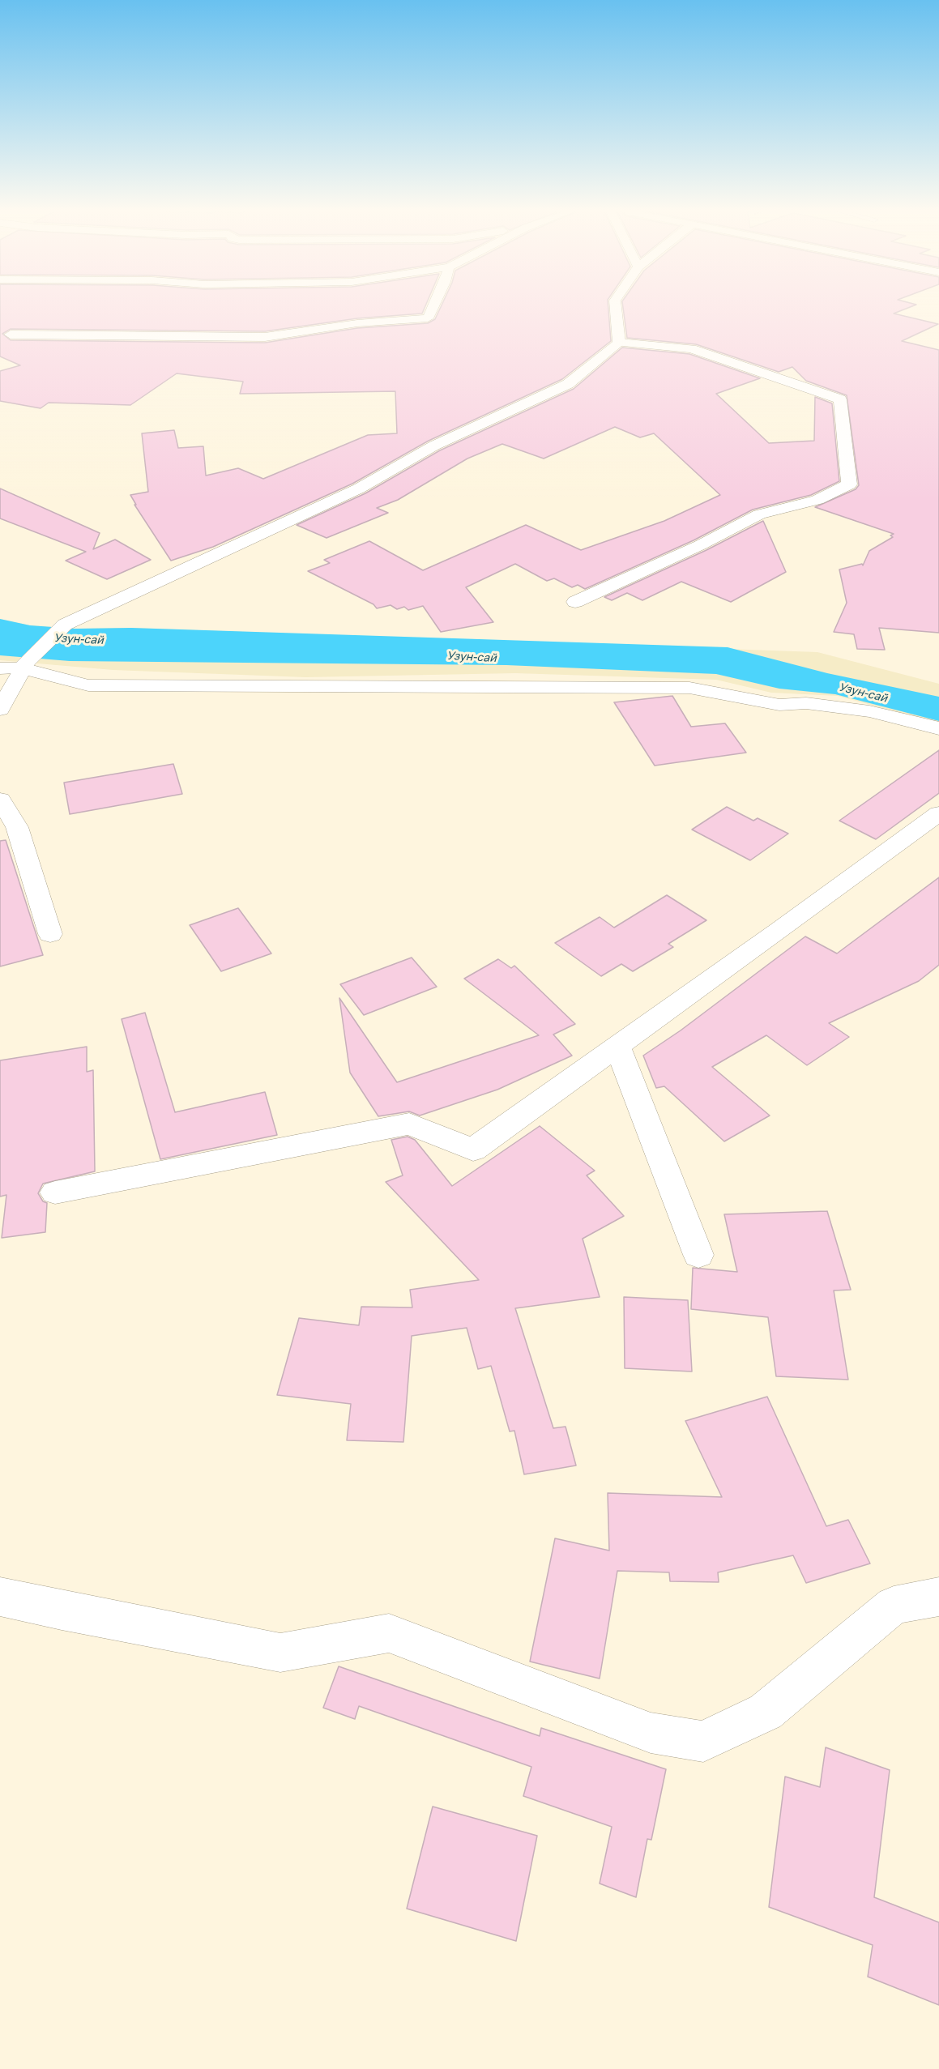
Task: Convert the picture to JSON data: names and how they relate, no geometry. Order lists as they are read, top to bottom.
{
  "water": ["Узун-сай"]
}
